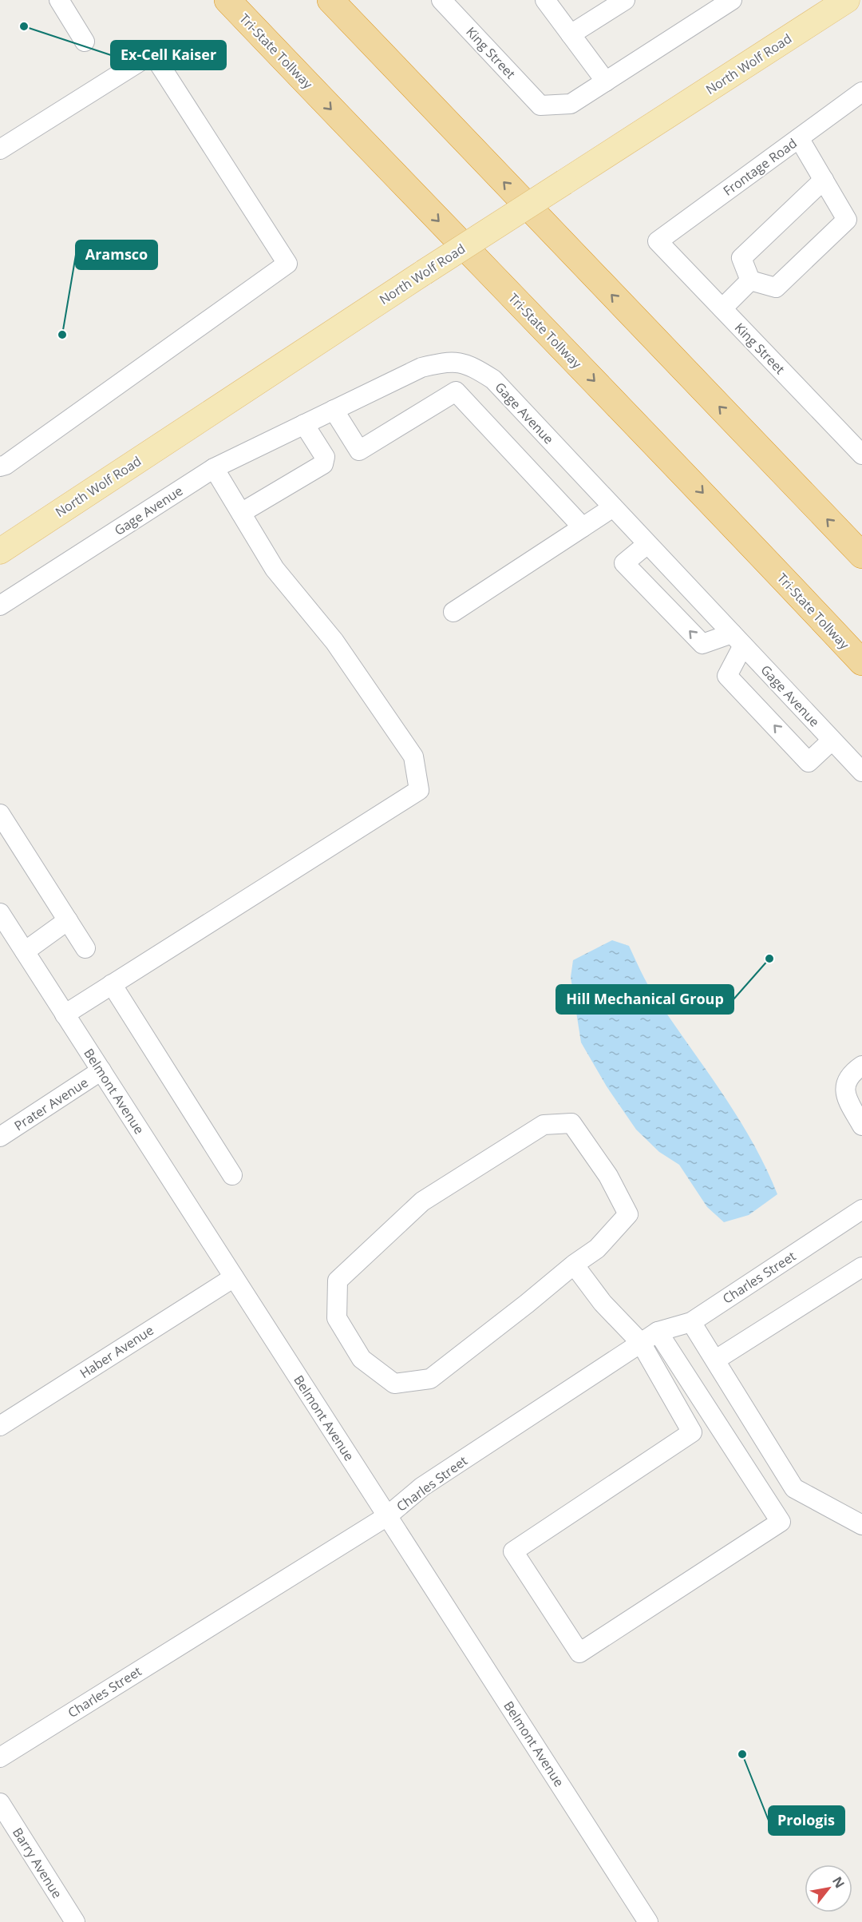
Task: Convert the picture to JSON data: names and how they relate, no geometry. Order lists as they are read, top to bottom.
{
  "streets": {
    "highway": ["Tri-State Tollway"],
    "main road": ["North Wolf Road"],
    "street": [
      "King Street",
      "Frontage Road",
      "Gage Avenue",
      "Belmont Avenue",
      "Prater Avenue",
      "Charles Street",
      "Haber Avenue",
      "Barry Avenue"
    ]
  },
  "crossings": [
    ["King Street", "Frontage Road"],
    ["Belmont Avenue", "Prater Avenue"],
    ["Belmont Avenue", "Charles Street"],
    ["Belmont Avenue", "Haber Avenue"]
  ],
  "places": [
    "Ex-Cell Kaiser",
    "Aramsco",
    "Hill Mechanical Group",
    "Prologis"
  ],
  "north": "top right"
}
